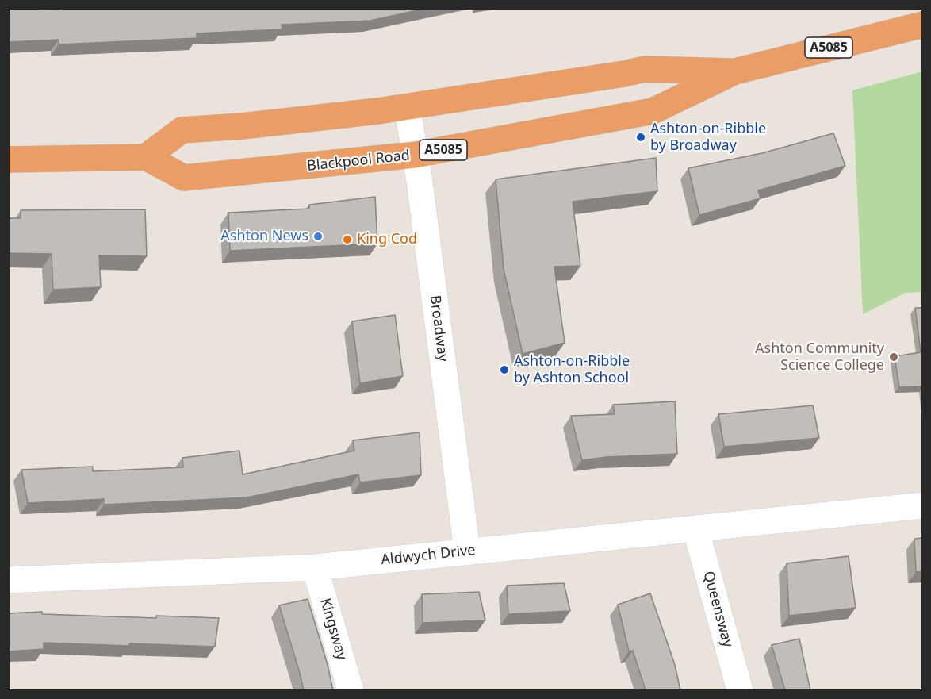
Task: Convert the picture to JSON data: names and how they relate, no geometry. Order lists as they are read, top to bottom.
{
  "streets": {
    "highway": ["A5085", "Blackpool Road"],
    "street": [
      "Broadway",
      "Aldwych Drive",
      "Queensway",
      "Kingsway"
    ]
  },
  "crossings": [
    ["Blackpool Road", "Broadway"],
    ["Broadway", "Aldwych Drive"],
    ["Aldwych Drive", "Queensway"],
    ["Aldwych Drive", "Kingsway"]
  ],
  "places": [
    "Ashton-on-Ribble by Broadway",
    "Ashton News",
    "King Cod",
    "Ashton Community Science College",
    "Ashton-on-Ribble by Ashton School"
  ]
}
